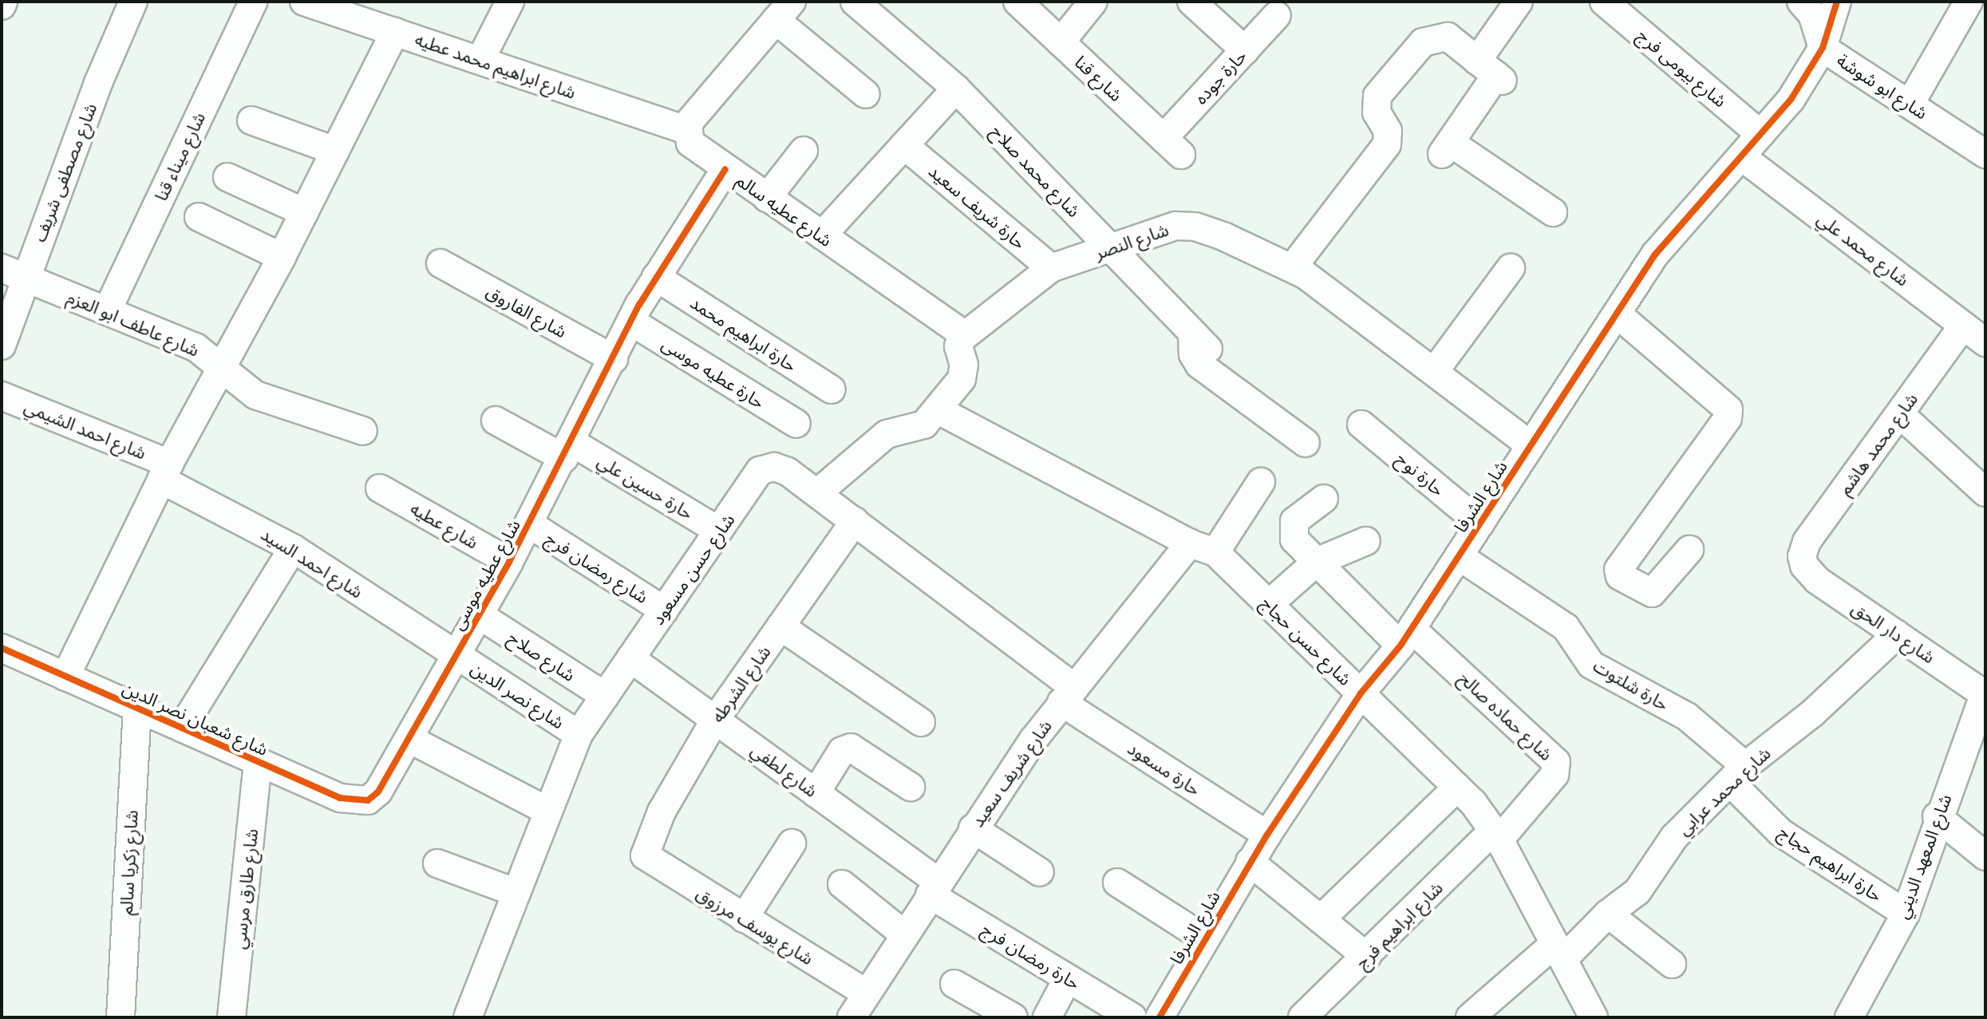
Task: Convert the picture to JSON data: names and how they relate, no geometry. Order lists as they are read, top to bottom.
{
  "streets": {
    "street": [
      "شارع ابراهيم محمد عطيه",
      "شارع بيومى فرج",
      "حارة جوده",
      "شارع قنا",
      "شارع ابو شوشة",
      "شارع ميناء قنا",
      "شارع محمد صلاح",
      "شارع مصطفى شريف",
      "حارة شريف سعيد",
      "شارع عطيه سالم",
      "شارع النصر",
      "شارع محمد علي",
      "شارع الفاروق",
      "شارع عاطف ابو العزم",
      "حارة ابراهيم محمد",
      "حارة عطيه موسى",
      "شارع احمد الشيمي",
      "شارع محمد هاشم",
      "حارة نوح",
      "حارة حسين علي",
      "شارع الشرفا",
      "شارع عطيه",
      "شارع احمد السيد",
      "شارع رمضان فرج",
      "شارع حسن مسعود",
      "شارع عطيه موسى",
      "شارع دار الحق",
      "شارع حسن حجاج",
      "شارع صلاح",
      "شارع الشرطه",
      "حارة شلتوت",
      "شارع نصر الدين",
      "شارع حماده صالح",
      "شارع شعبان نصر الدين",
      "حارة مسعود",
      "شارع لطفي",
      "شارع شريف سعيد",
      "شارع محمد عرابي",
      "شارع المعهد الديني",
      "شارع زكريا سالم",
      "حارة ابراهيم حجاج",
      "شارع طارق مرسي",
      "شارع ابراهيم فرج",
      "شارع يوسف مرزوق",
      "حارة رمضان فرج"
    ]
  },
  "crossings": [
    ["شارع ابراهيم محمد عطيه", "شارع عطيه سالم"],
    ["شارع بيومى فرج", "شارع الشرفا"],
    ["حارة جوده", "شارع قنا"],
    ["شارع ابو شوشة", "شارع الشرفا"],
    ["شارع ميناء قنا", "شارع عاطف ابو العزم"],
    ["شارع محمد صلاح", "شارع النصر"],
    ["شارع مصطفى شريف", "شارع عاطف ابو العزم"],
    ["حارة شريف سعيد", "شارع النصر"],
    ["شارع عطيه سالم", "شارع النصر"],
    ["شارع عطيه سالم", "شارع عطيه موسى"],
    ["شارع النصر", "شارع الشرفا"],
    ["شارع محمد علي", "شارع محمد هاشم"],
    ["شارع محمد علي", "شارع الشرفا"],
    ["شارع الفاروق", "شارع عطيه موسى"],
    ["حارة ابراهيم محمد", "شارع عطيه موسى"],
    ["حارة عطيه موسى", "شارع عطيه موسى"],
    ["شارع احمد الشيمي", "شارع احمد السيد"],
    ["شارع محمد هاشم", "شارع دار الحق"],
    ["حارة نوح", "شارع الشرفا"],
    ["حارة حسين علي", "شارع حسن مسعود"],
    ["حارة حسين علي", "شارع عطيه موسى"],
    ["شارع الشرفا", "شارع حسن حجاج"],
    ["شارع الشرفا", "حارة شلتوت"],
    ["شارع الشرفا", "شارع حماده صالح"],
    ["شارع الشرفا", "حارة مسعود"],
    ["شارع عطيه", "شارع عطيه موسى"],
    ["شارع احمد السيد", "شارع عطيه موسى"],
    ["شارع احمد السيد", "شارع نصر الدين"],
    ["شارع رمضان فرج", "شارع حسن مسعود"],
    ["شارع رمضان فرج", "شارع عطيه موسى"],
    ["شارع حسن مسعود", "شارع صلاح"],
    ["شارع حسن مسعود", "شارع الشرطه"],
    ["شارع حسن مسعود", "شارع نصر الدين"],
    ["شارع حسن مسعود", "حارة مسعود"],
    ["شارع حسن مسعود", "شارع لطفي"],
    ["شارع حسن مسعود", "شارع شريف سعيد"],
    ["شارع عطيه موسى", "شارع صلاح"],
    ["شارع عطيه موسى", "شارع نصر الدين"],
    ["شارع عطيه موسى", "شارع شعبان نصر الدين"],
    ["شارع دار الحق", "شارع محمد عرابي"],
    ["شارع دار الحق", "شارع المعهد الديني"],
    ["شارع حسن حجاج", "شارع حماده صالح"],
    ["شارع حسن حجاج", "شارع شريف سعيد"],
    ["شارع حسن حجاج", "شارع محمد عرابي"],
    ["شارع حسن حجاج", "شارع ابراهيم فرج"],
    ["شارع الشرطه", "شارع لطفي"],
    ["شارع الشرطه", "شارع يوسف مرزوق"],
    ["حارة شلتوت", "شارع محمد عرابي"],
    ["حارة شلتوت", "حارة ابراهيم حجاج"],
    ["شارع حماده صالح", "شارع ابراهيم فرج"],
    ["شارع شعبان نصر الدين", "شارع زكريا سالم"],
    ["شارع شعبان نصر الدين", "شارع طارق مرسي"],
    ["حارة مسعود", "شارع شريف سعيد"],
    ["شارع لطفي", "شارع شريف سعيد"],
    ["شارع لطفي", "حارة رمضان فرج"],
    ["شارع شريف سعيد", "شارع يوسف مرزوق"],
    ["شارع شريف سعيد", "حارة رمضان فرج"],
    ["شارع محمد عرابي", "حارة ابراهيم حجاج"],
    ["شارع المعهد الديني", "حارة ابراهيم حجاج"]
  ]
}
